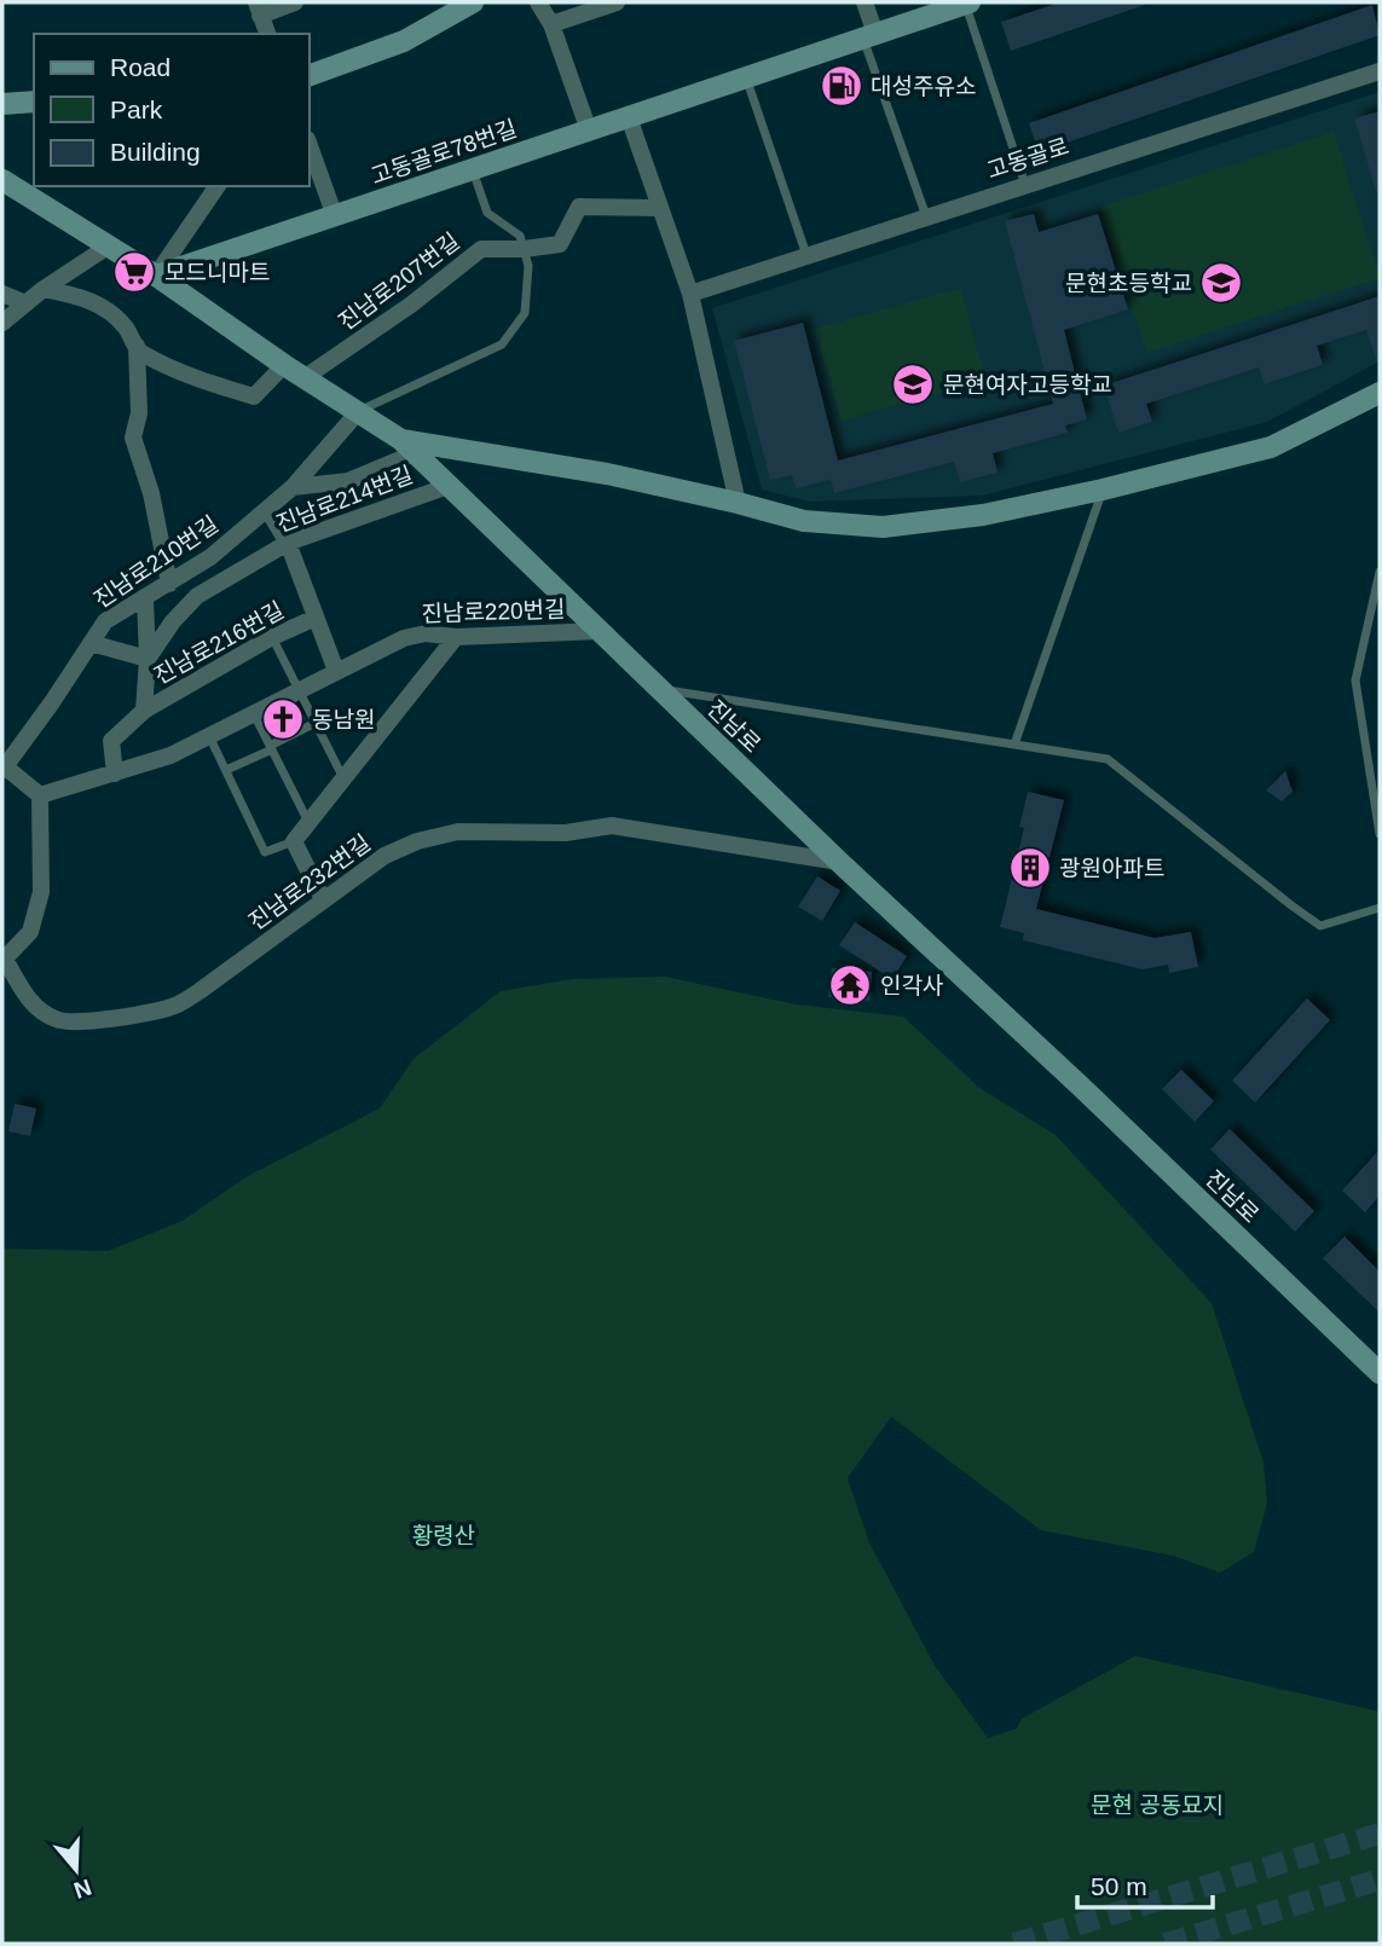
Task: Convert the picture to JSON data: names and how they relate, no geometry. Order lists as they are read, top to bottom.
{
  "streets": {
    "street": [
      "고동골로78번길",
      "고동골로",
      "진남로207번길",
      "진남로214번길",
      "진남로210번길",
      "진남로220번길",
      "진남로216번길",
      "진남로",
      "진남로232번길"
    ]
  },
  "crossings": [
    ["고동골로78번길", "고동골로"],
    ["고동골로78번길", "진남로"],
    ["진남로207번길", "진남로"],
    ["진남로214번길", "진남로"],
    ["진남로210번길", "진남로"],
    ["진남로220번길", "진남로216번길"],
    ["진남로220번길", "진남로"],
    ["진남로", "진남로232번길"]
  ],
  "parks": ["황령산", "문현 공동묘지"],
  "places": {
    "fuel station": ["대성주유소"],
    "supermarket": ["모드니마트"],
    "school or university": ["문현초등학교", "문현여자고등학교"],
    "church": ["동남원"],
    "building": ["광원아파트"],
    "temple": ["인각사"]
  },
  "legend": ["Road", "Park", "Building"],
  "scale_bar": "50 m",
  "north": "bottom"
}
